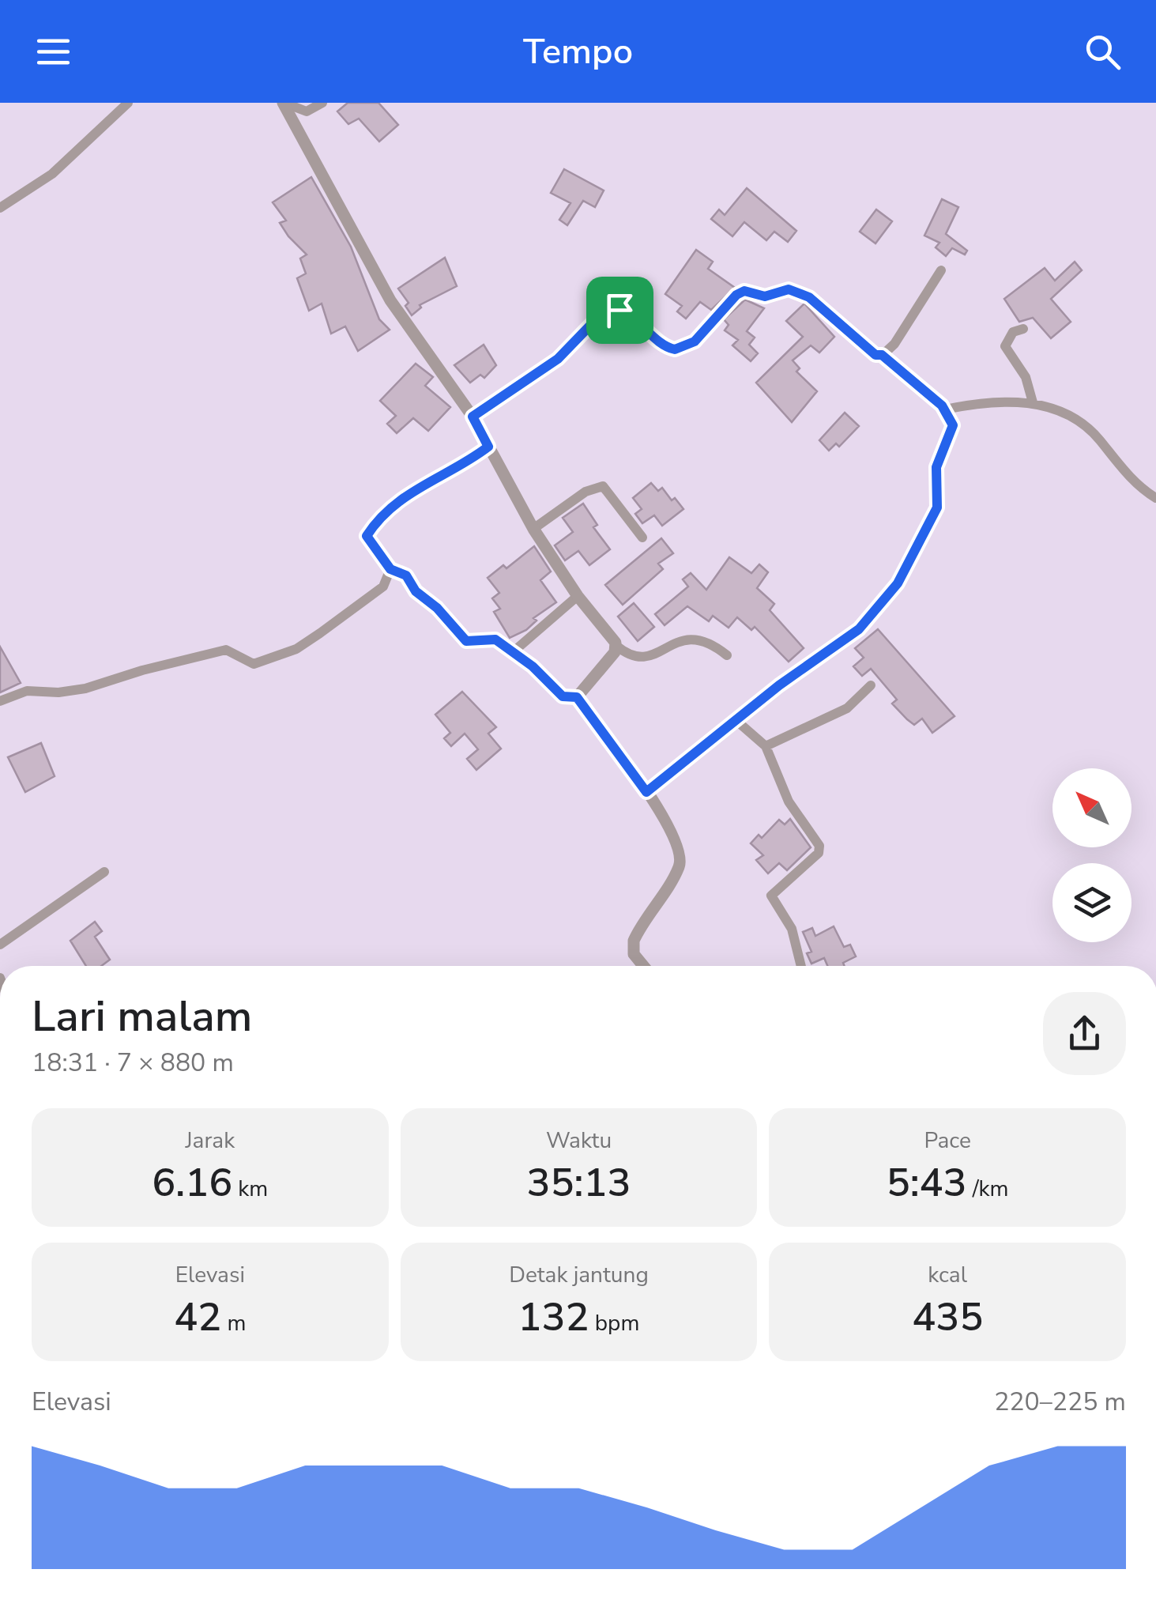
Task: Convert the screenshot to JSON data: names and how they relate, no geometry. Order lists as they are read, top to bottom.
{
  "north": "top left",
  "page": {
    "header": "Tempo",
    "heading": ["Lari malam", "18:31 · 7 × 880 m"],
    "stats": [
      ["Jarak", "6.16 km"],
      ["Waktu", "35:13"],
      ["Pace", "5:43 /km"],
      ["Elevasi", "42 m"],
      ["Detak jantung", "132 bpm"],
      ["kcal", "435"]
    ],
    "chart": ["Elevasi", "220–225 m"]
  }
}
